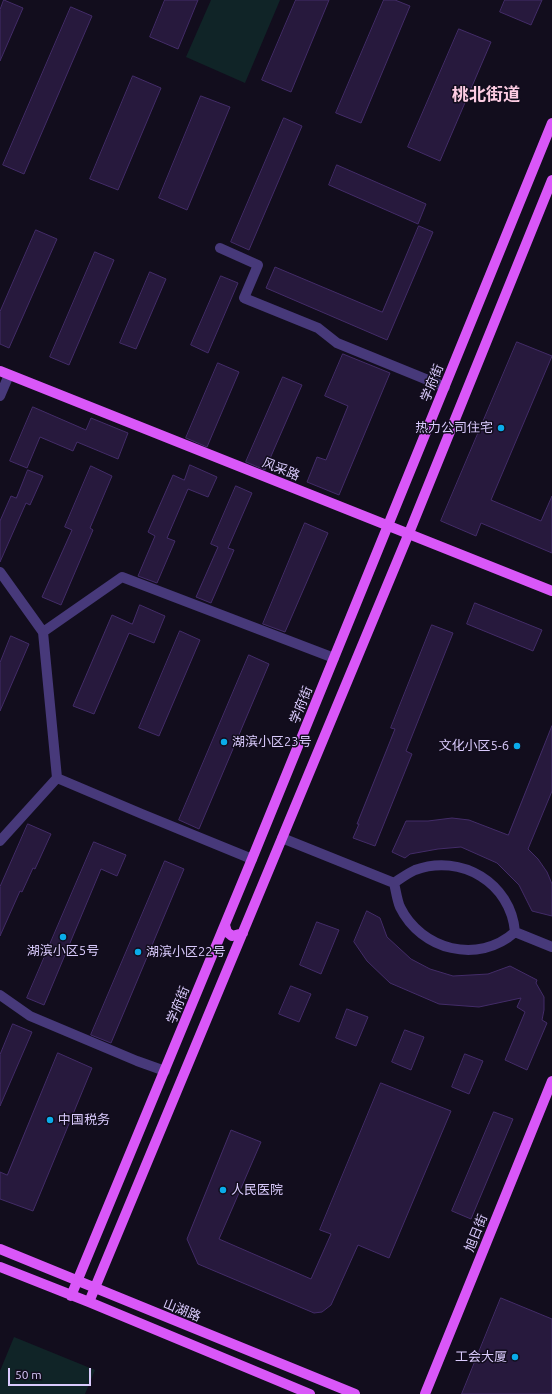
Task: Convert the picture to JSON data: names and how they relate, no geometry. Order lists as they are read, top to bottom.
{
  "streets": {
    "main road": [
      "学府街",
      "风采路",
      "旭日街",
      "山湖路"
    ]
  },
  "crossings": [
    ["学府街", "风采路"],
    ["学府街", "山湖路"]
  ],
  "districts": ["桃北街道"],
  "places": [
    "热力公司住宅",
    "湖滨小区23号",
    "文化小区5-6",
    "湖滨小区5号",
    "湖滨小区22号",
    "中国税务",
    "人民医院",
    "工会大厦"
  ],
  "scale_bar": "50 m"
}
